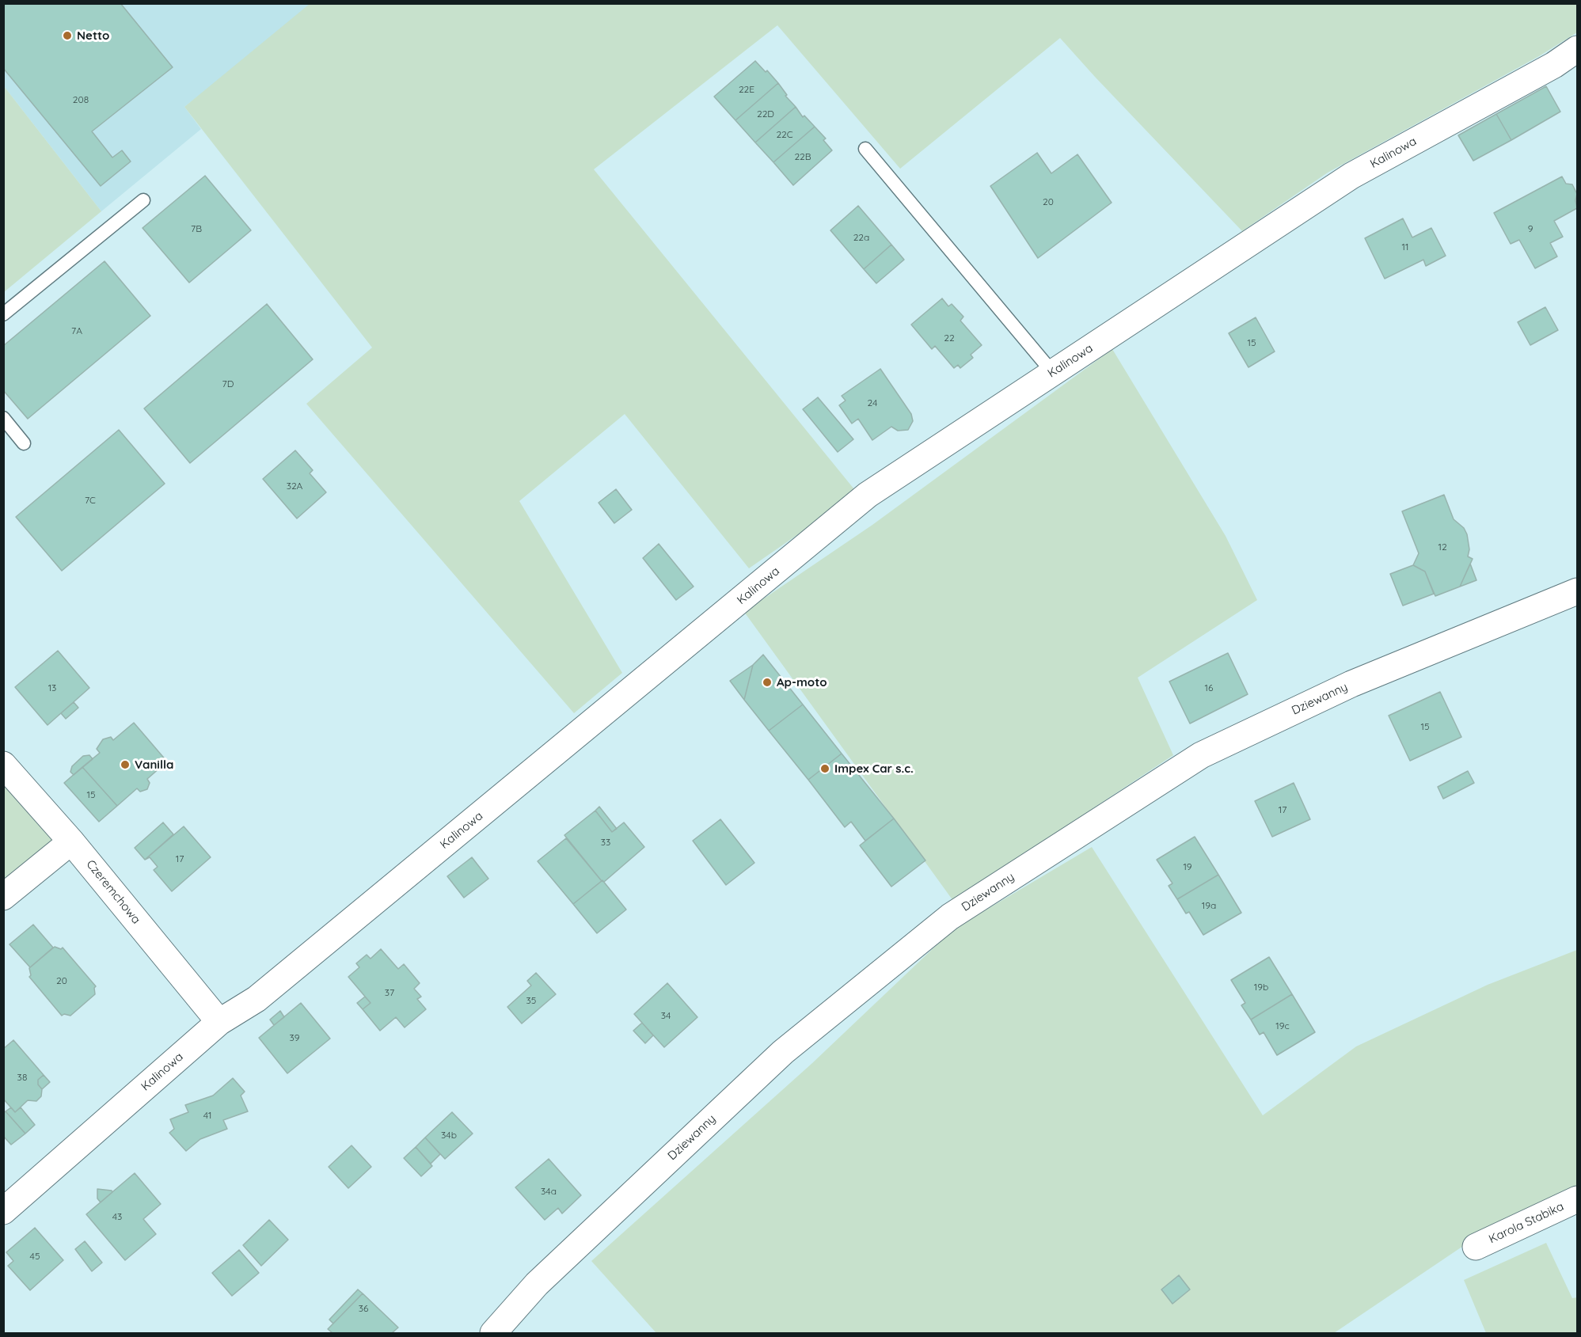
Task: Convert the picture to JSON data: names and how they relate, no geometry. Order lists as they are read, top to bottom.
{
  "streets": {
    "street": [
      "Kalinowa",
      "Dziewanny",
      "Czeremchowa",
      "Karola Stabika"
    ]
  },
  "crossings": [
    ["Kalinowa", "Czeremchowa"]
  ],
  "places": [
    "Netto",
    "Ap-moto",
    "Vanilla",
    "Impex Car s.c."
  ],
  "house_numbers": [
    "22E",
    "208",
    "22D",
    "22C",
    "22B",
    "20",
    "7B",
    "9",
    "22a",
    "11",
    "7A",
    "22",
    "15",
    "7D",
    "24",
    "32A",
    "7C",
    "12",
    "13",
    "16",
    "15",
    "15",
    "17",
    "33",
    "17",
    "19",
    "19a",
    "20",
    "19b",
    "37",
    "35",
    "34",
    "19c",
    "39",
    "38",
    "41",
    "34b",
    "34a",
    "43",
    "45",
    "36"
  ]
}
